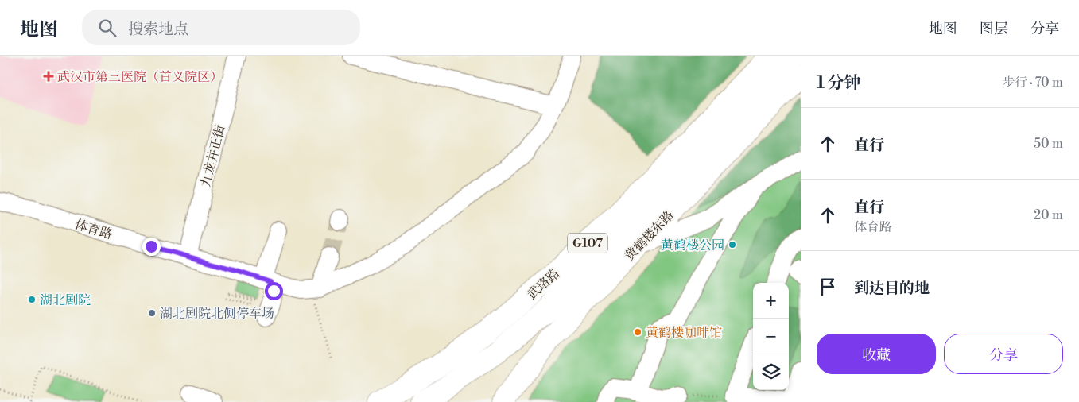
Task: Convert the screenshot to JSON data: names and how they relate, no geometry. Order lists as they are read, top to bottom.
{
  "streets": {
    "main road": ["黄鹤楼东路", "G107", "武珞路"],
    "street": ["九龙井正街", "体育路"]
  },
  "crossings": [
    ["九龙井正街", "体育路"]
  ],
  "places": {
    "health": ["武汉市第三医院（首义院区）"],
    "other": [
      "黄鹤楼公园",
      "湖北剧院",
      "湖北剧院北侧停车场",
      "黄鹤楼咖啡馆"
    ]
  },
  "page": {
    "header": "地图",
    "search": "搜索地点",
    "nav": ["地图", "图层", "分享"],
    "heading": ["1 分钟", "步行 · 70 m"],
    "list": [
      ["直行", "50 m"],
      ["直行", "体育路", "20 m"],
      "到达目的地"
    ],
    "map_buttons": ["+", "−"],
    "buttons": ["收藏", "分享"]
  }
}
